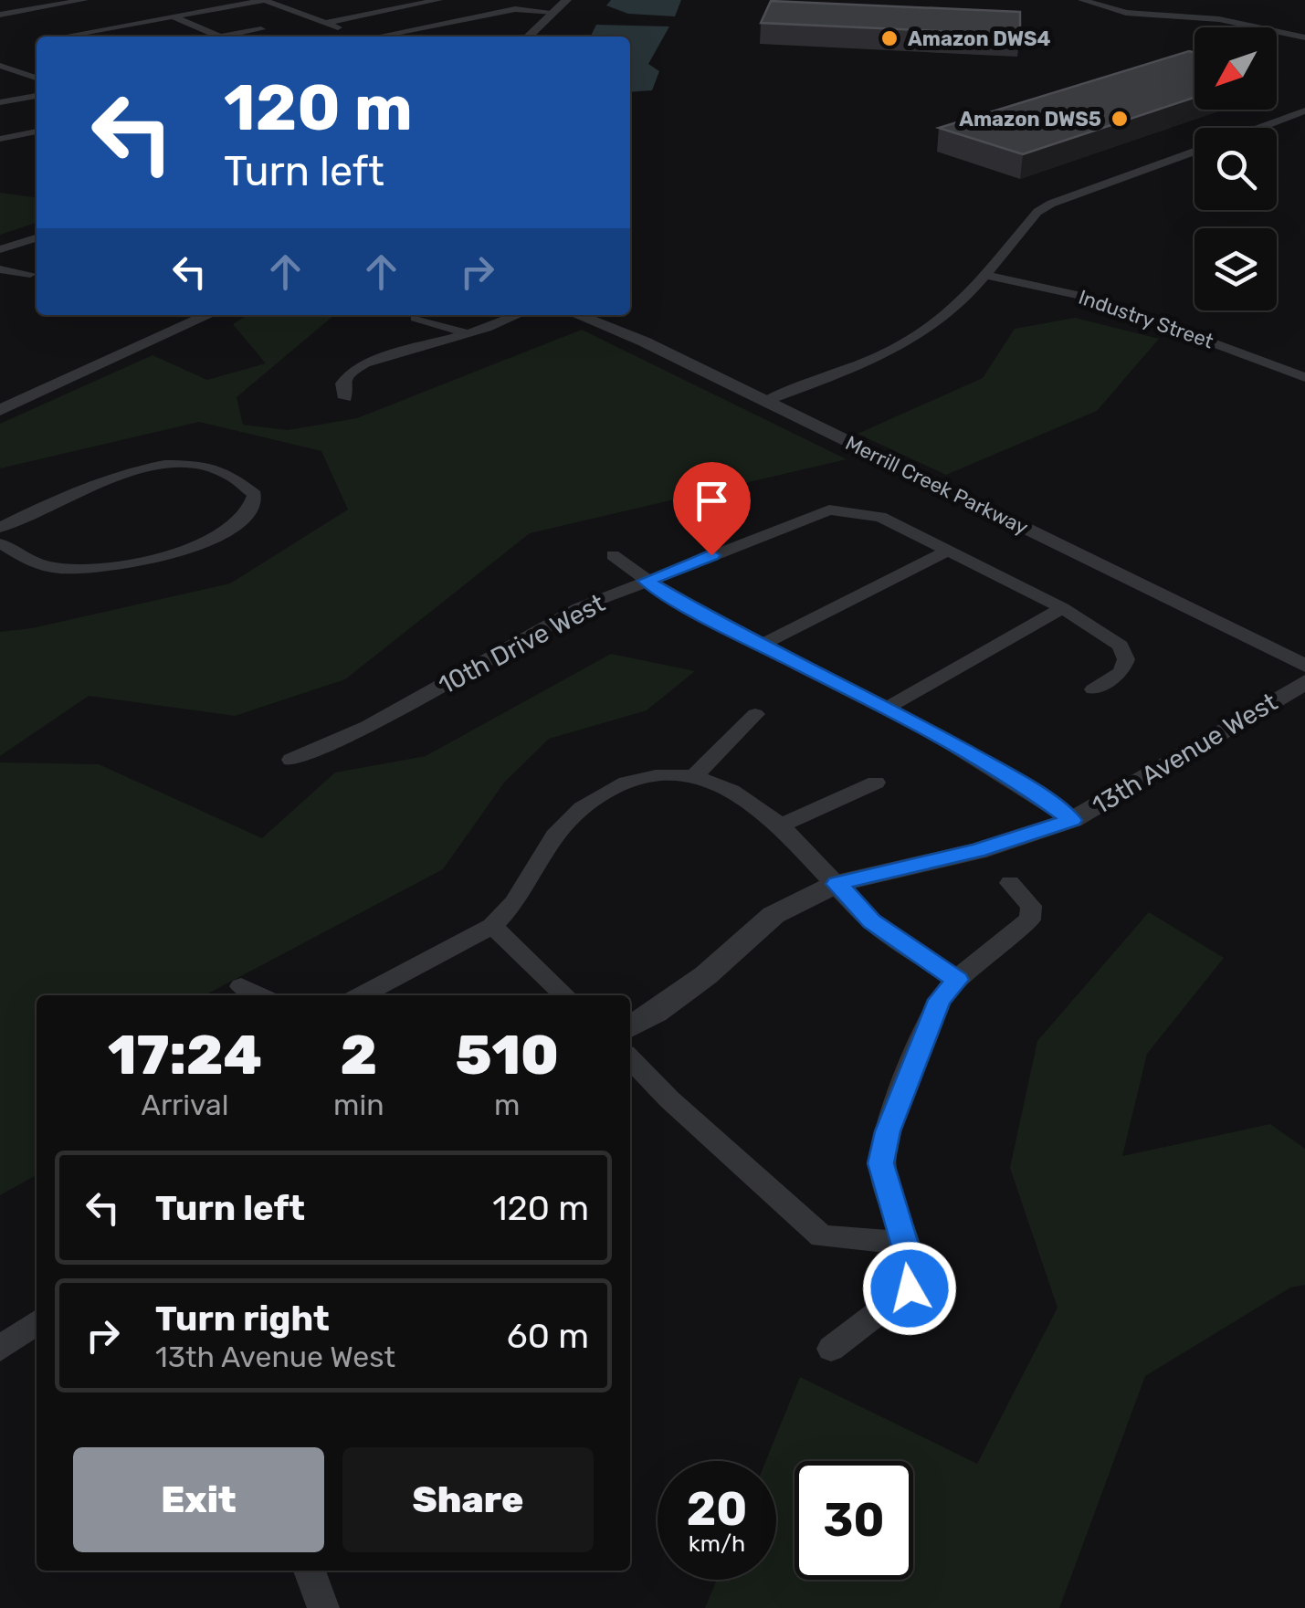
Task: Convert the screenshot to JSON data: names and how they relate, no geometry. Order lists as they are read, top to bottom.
{
  "streets": {
    "street": [
      "Industry Street",
      "Merrill Creek Parkway",
      "10th Drive West",
      "13th Avenue West"
    ]
  },
  "places": ["Amazon DWS4", "Amazon DWS5"],
  "north": "bottom left",
  "page": {
    "turn": ["120 m", "Turn left"],
    "eta": [
      "17:24",
      "Arrival",
      "2",
      "min",
      "510",
      "m"
    ],
    "list": [
      {
        "name": "Turn left",
        "value": "120 m"
      },
      {
        "name": "Turn right",
        "note": "13th Avenue West",
        "value": "60 m"
      }
    ],
    "buttons": ["Exit", "Share"],
    "speed": "20 km/h",
    "limit": "30"
  }
}
